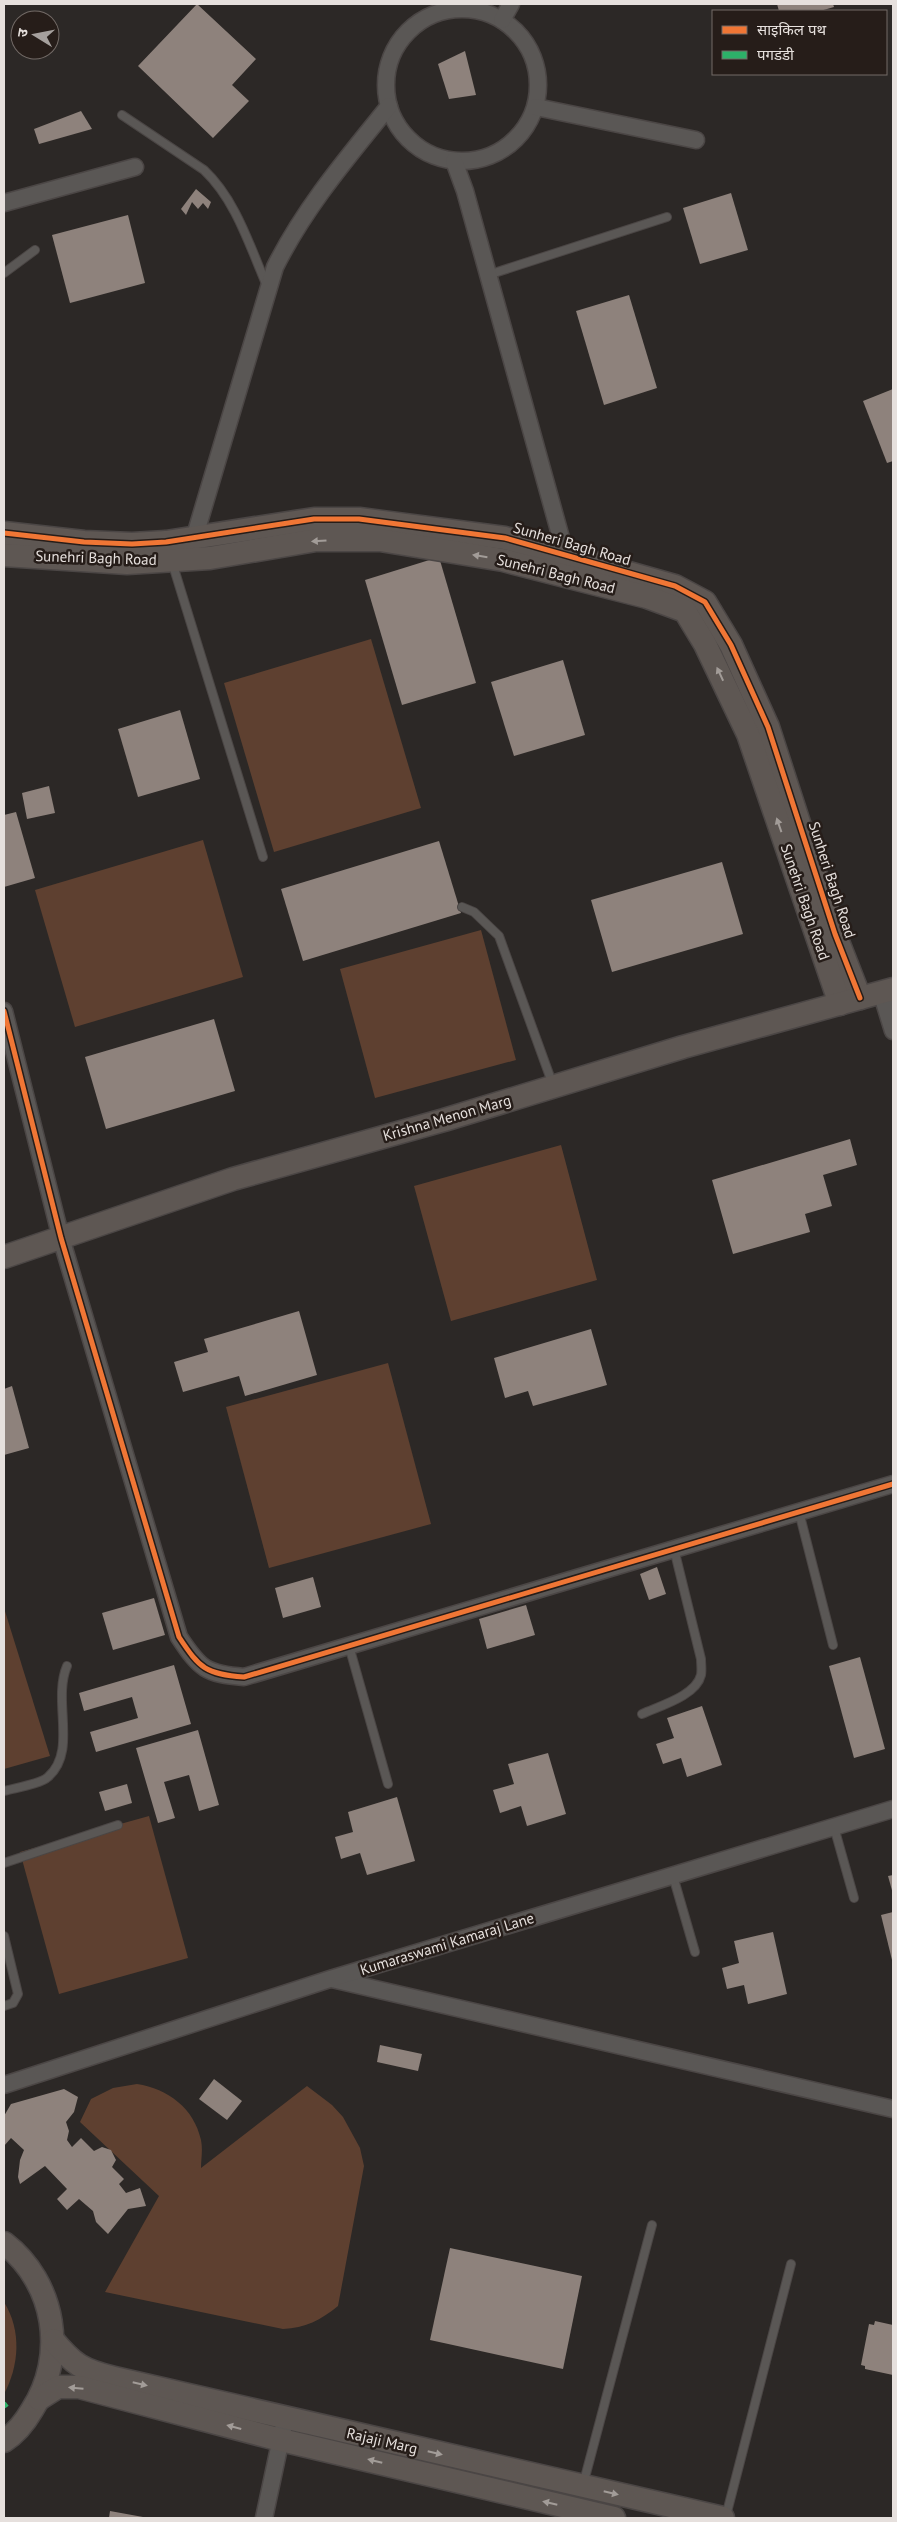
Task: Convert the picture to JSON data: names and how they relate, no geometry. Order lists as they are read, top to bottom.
{
  "streets": {
    "main road": [
      "Sunheri Bagh Road",
      "Sunehri Bagh Road",
      "Krishna Menon Marg",
      "Rajaji Marg"
    ],
    "street": ["Kumaraswami Kamaraj Lane"]
  },
  "crossings": [
    ["Sunheri Bagh Road", "Sunehri Bagh Road"],
    ["Sunheri Bagh Road", "Krishna Menon Marg"],
    ["Sunehri Bagh Road", "Krishna Menon Marg"]
  ],
  "one_way": ["Sunehri Bagh Road"],
  "legend": ["साइकिल पथ", "पगडंडी"],
  "north": "left"
}
